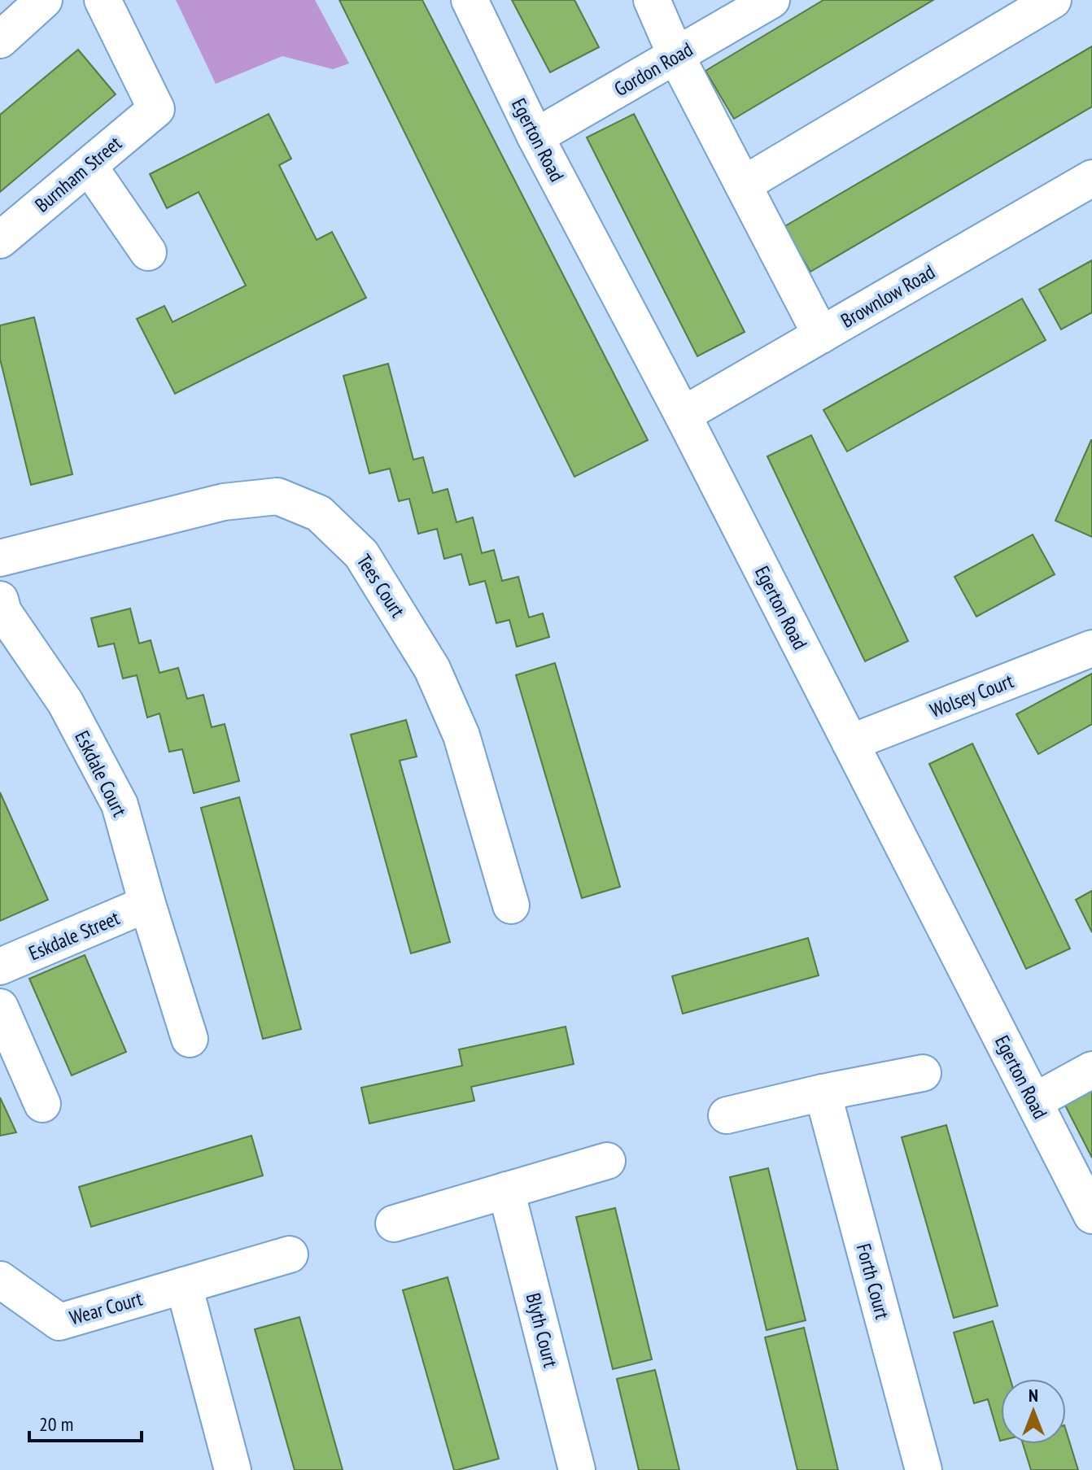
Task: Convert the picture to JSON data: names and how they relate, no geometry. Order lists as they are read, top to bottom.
{
  "streets": {
    "street": [
      "Gordon Road",
      "Egerton Road",
      "Burnham Street",
      "Brownlow Road",
      "Tees Court",
      "Wolsey Court",
      "Eskdale Court",
      "Eskdale Street",
      "Forth Court",
      "Wear Court",
      "Blyth Court"
    ]
  },
  "crossings": [
    ["Gordon Road", "Egerton Road"],
    ["Egerton Road", "Brownlow Road"],
    ["Egerton Road", "Wolsey Court"],
    ["Eskdale Court", "Eskdale Street"]
  ],
  "scale_bar": "20 m",
  "north": "top"
}
